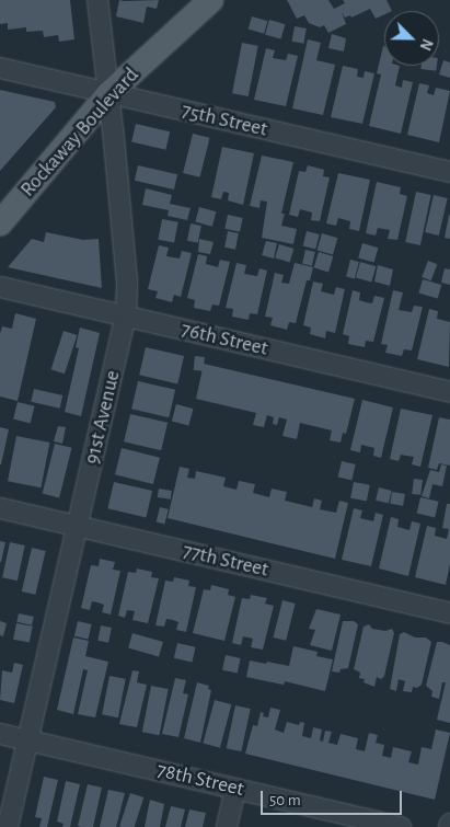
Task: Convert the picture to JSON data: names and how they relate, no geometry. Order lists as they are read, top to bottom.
{
  "streets": {
    "main road": ["Rockaway Boulevard"],
    "street": [
      "75th Street",
      "76th Street",
      "91st Avenue",
      "77th Street",
      "78th Street"
    ]
  },
  "crossings": [
    ["75th Street", "Rockaway Boulevard"],
    ["75th Street", "91st Avenue"],
    ["Rockaway Boulevard", "91st Avenue"],
    ["76th Street", "91st Avenue"],
    ["91st Avenue", "77th Street"],
    ["91st Avenue", "78th Street"]
  ],
  "scale_bar": "50 m",
  "north": "bottom right"
}
